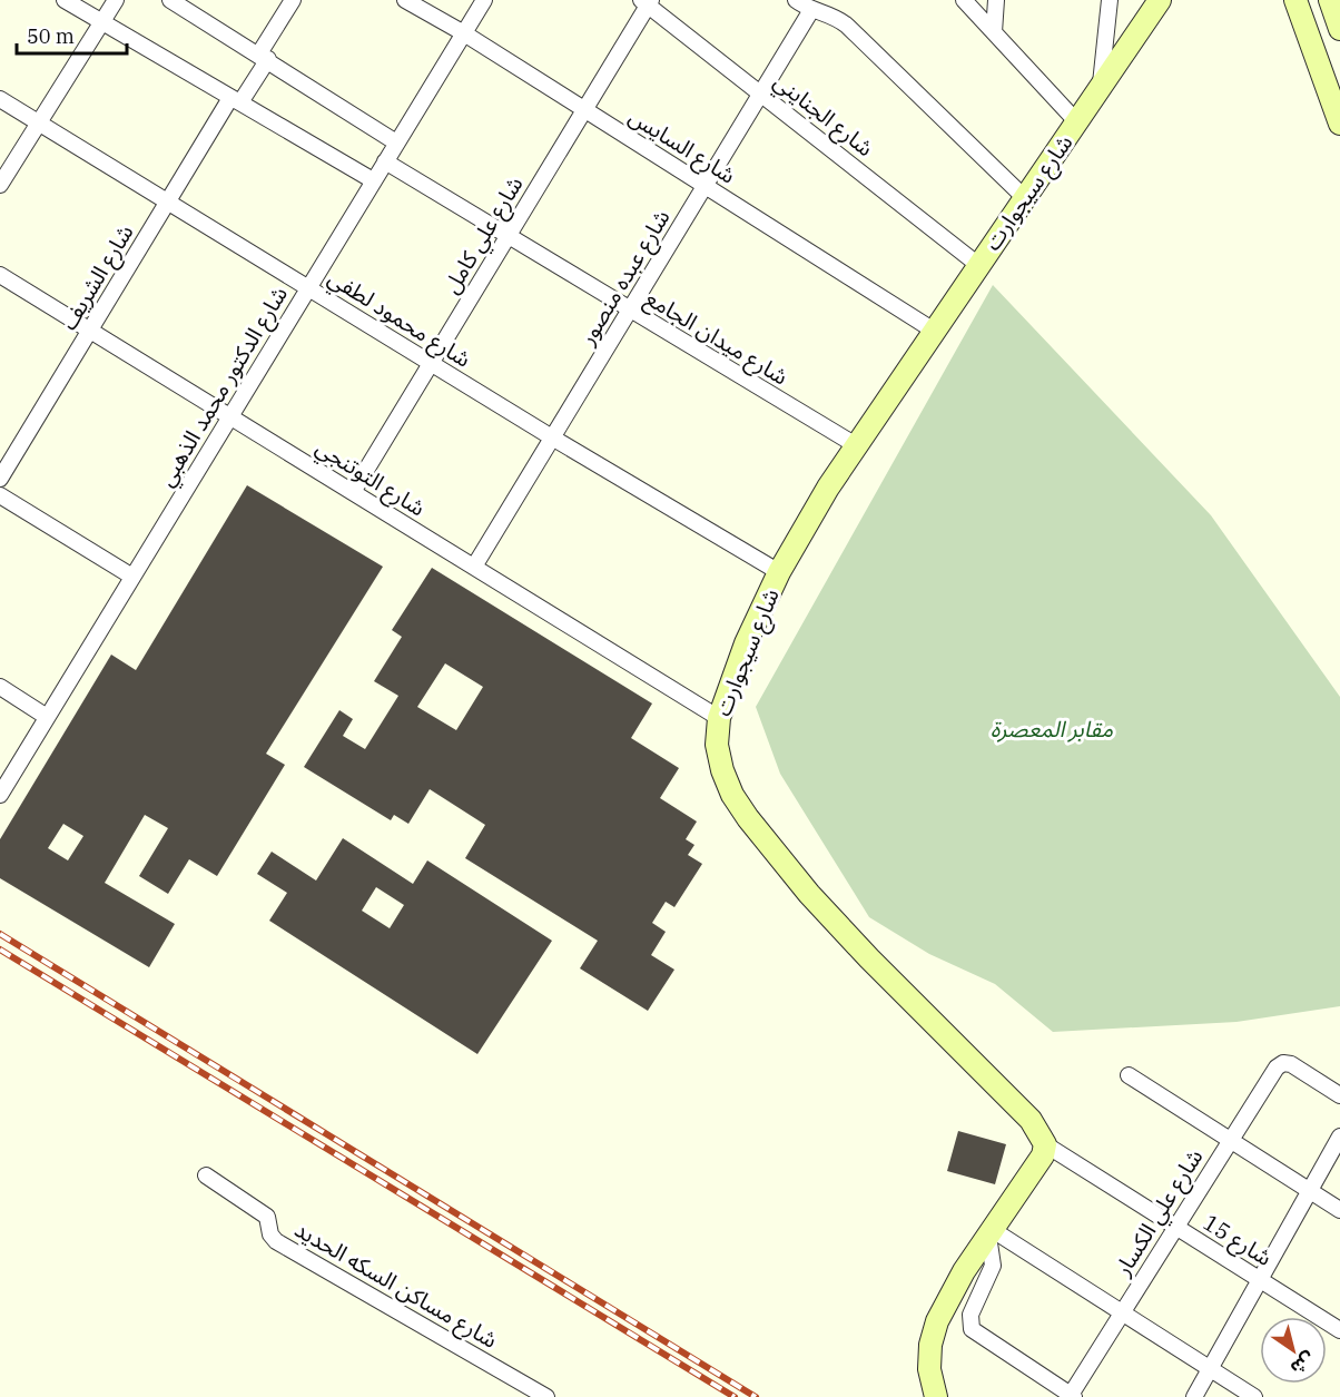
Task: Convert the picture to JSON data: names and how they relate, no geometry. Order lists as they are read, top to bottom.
{
  "streets": {
    "street": [
      "شارع الجنايني",
      "شارع السايس",
      "شارع سيجوارت",
      "شارع علي كامل",
      "شارع الشريف",
      "شارع عبده منصور",
      "شارع محمود لطفي",
      "شارع ميدان الجامع",
      "شارع الدكتور محمد الذهبي",
      "شارع التوتنجي",
      "شارع علي الكسار",
      "شارع 15",
      "شارع مساكن السكه الحديد"
    ]
  },
  "crossings": [
    ["شارع الجنايني", "شارع سيجوارت"],
    ["شارع الجنايني", "شارع علي كامل"],
    ["شارع الجنايني", "شارع عبده منصور"],
    ["شارع السايس", "شارع سيجوارت"],
    ["شارع السايس", "شارع علي كامل"],
    ["شارع السايس", "شارع عبده منصور"],
    ["شارع السايس", "شارع الدكتور محمد الذهبي"],
    ["شارع سيجوارت", "شارع محمود لطفي"],
    ["شارع سيجوارت", "شارع ميدان الجامع"],
    ["شارع سيجوارت", "شارع التوتنجي"],
    ["شارع سيجوارت", "شارع 15"],
    ["شارع علي كامل", "شارع محمود لطفي"],
    ["شارع علي كامل", "شارع ميدان الجامع"],
    ["شارع علي كامل", "شارع التوتنجي"],
    ["شارع الشريف", "شارع محمود لطفي"],
    ["شارع الشريف", "شارع التوتنجي"],
    ["شارع عبده منصور", "شارع محمود لطفي"],
    ["شارع عبده منصور", "شارع ميدان الجامع"],
    ["شارع عبده منصور", "شارع التوتنجي"],
    ["شارع محمود لطفي", "شارع الدكتور محمد الذهبي"],
    ["شارع ميدان الجامع", "شارع الدكتور محمد الذهبي"],
    ["شارع الدكتور محمد الذهبي", "شارع التوتنجي"],
    ["شارع علي الكسار", "شارع 15"]
  ],
  "parks": ["مقابر المعصرة"],
  "scale_bar": "50 m",
  "north": "bottom right"
}
